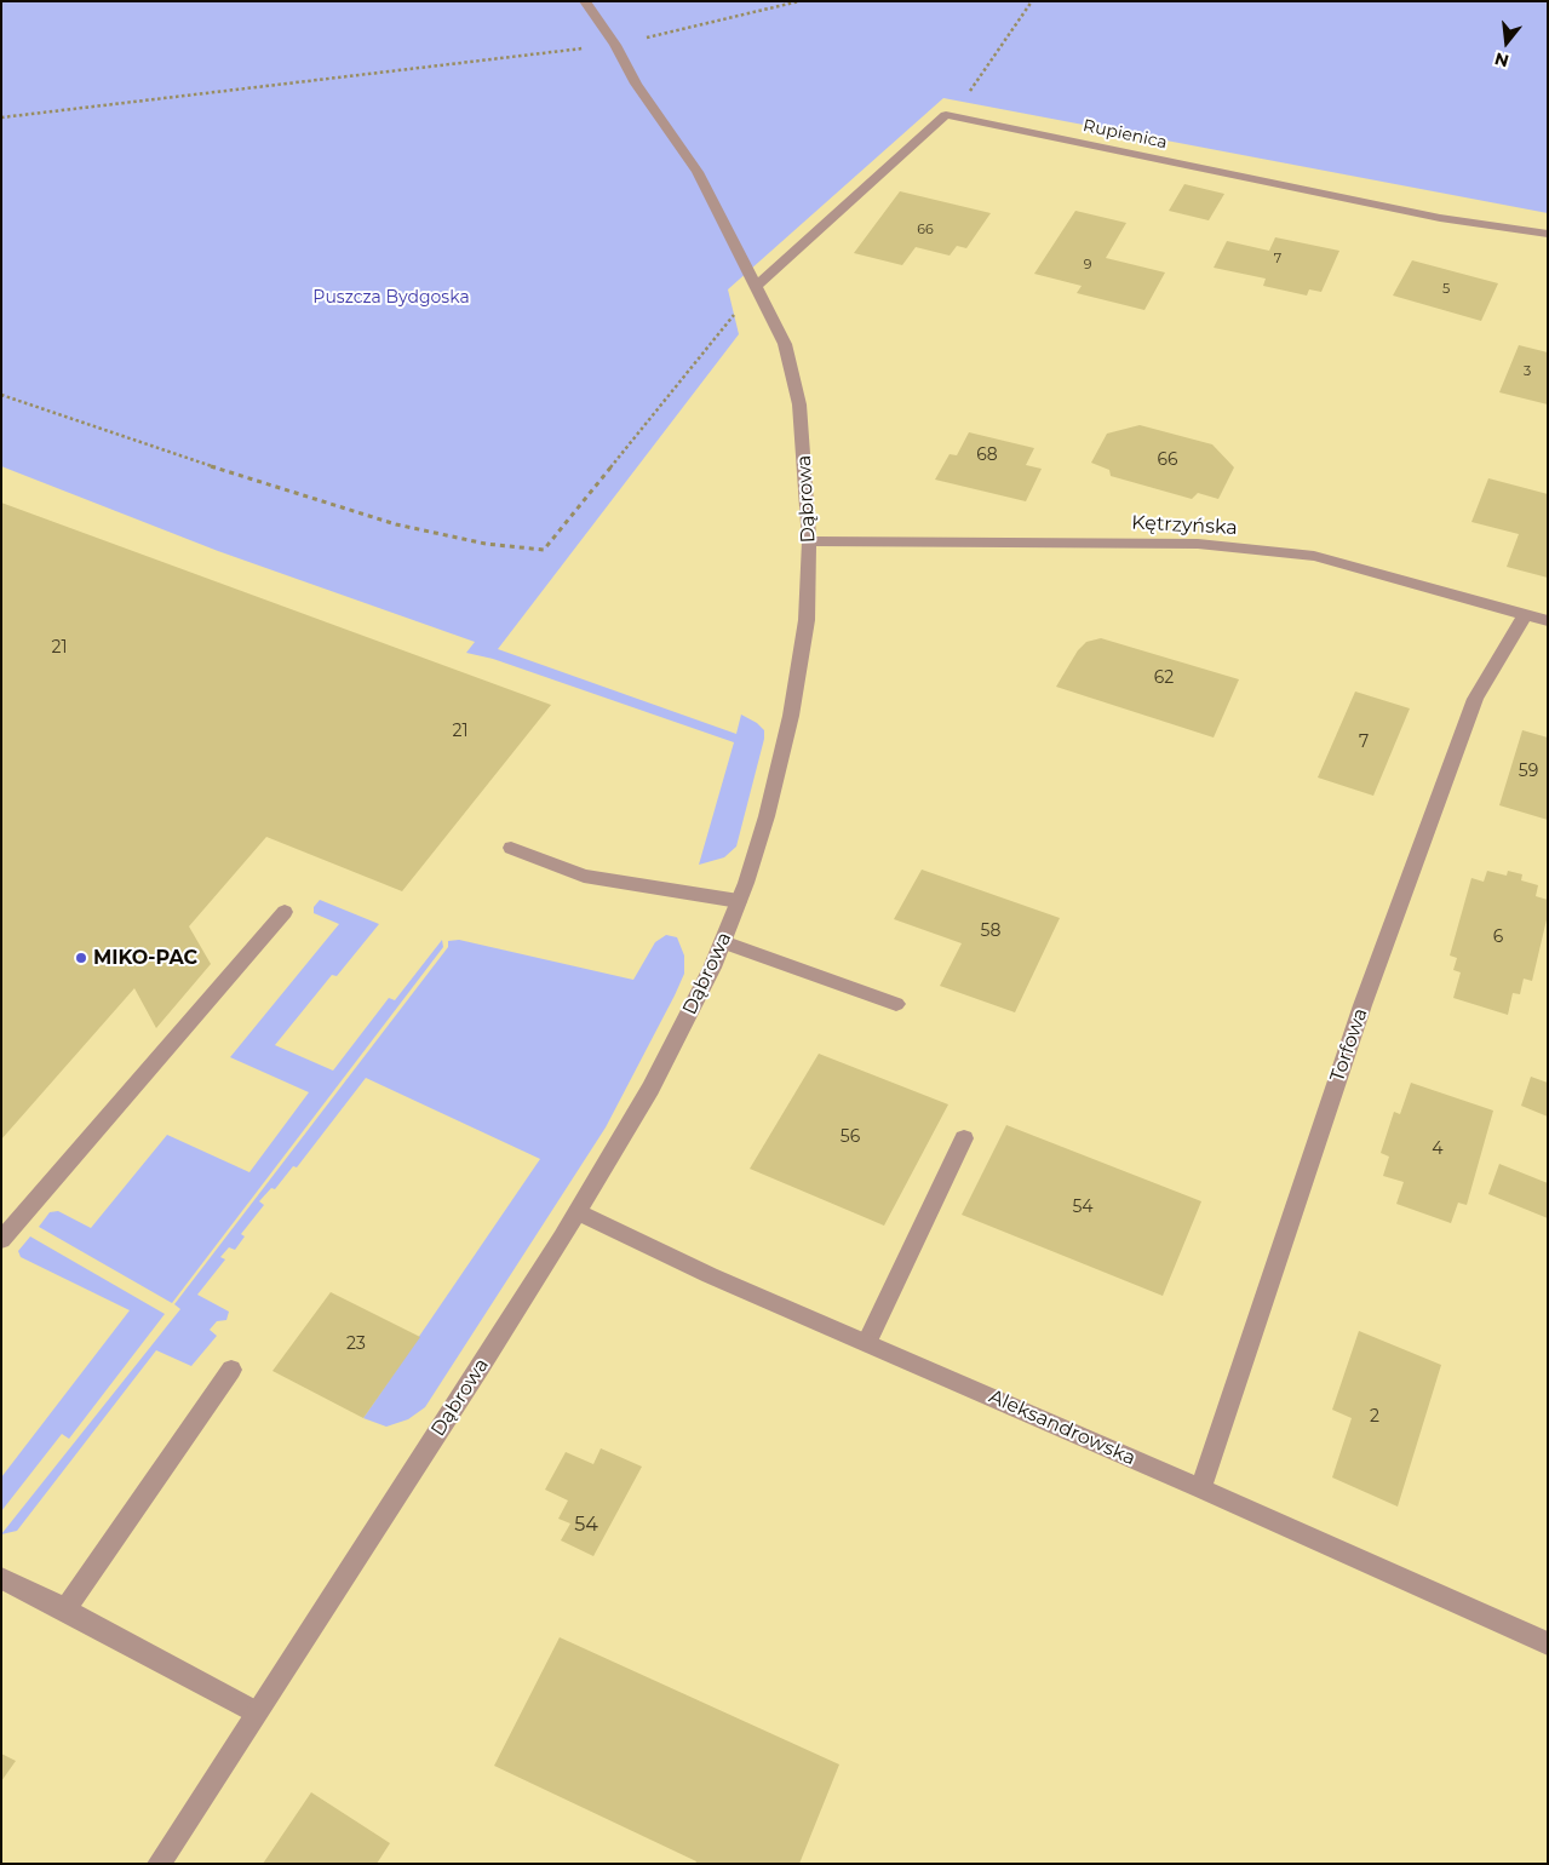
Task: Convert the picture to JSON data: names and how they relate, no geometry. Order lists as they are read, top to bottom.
{
  "streets": {
    "street": [
      "Rupienica",
      "Dąbrowa",
      "Kętrzyńska",
      "Torfowa",
      "Aleksandrowska"
    ]
  },
  "crossings": [
    ["Dąbrowa", "Kętrzyńska"],
    ["Dąbrowa", "Aleksandrowska"],
    ["Kętrzyńska", "Torfowa"],
    ["Torfowa", "Aleksandrowska"]
  ],
  "parks": ["Puszcza Bydgoska"],
  "places": ["MIKO-PAC"],
  "house_numbers": [
    "66",
    "7",
    "9",
    "5",
    "3",
    "68",
    "66",
    "21",
    "62",
    "21",
    "7",
    "59",
    "58",
    "6",
    "56",
    "4",
    "54",
    "23",
    "2",
    "54"
  ],
  "north": "bottom"
}
